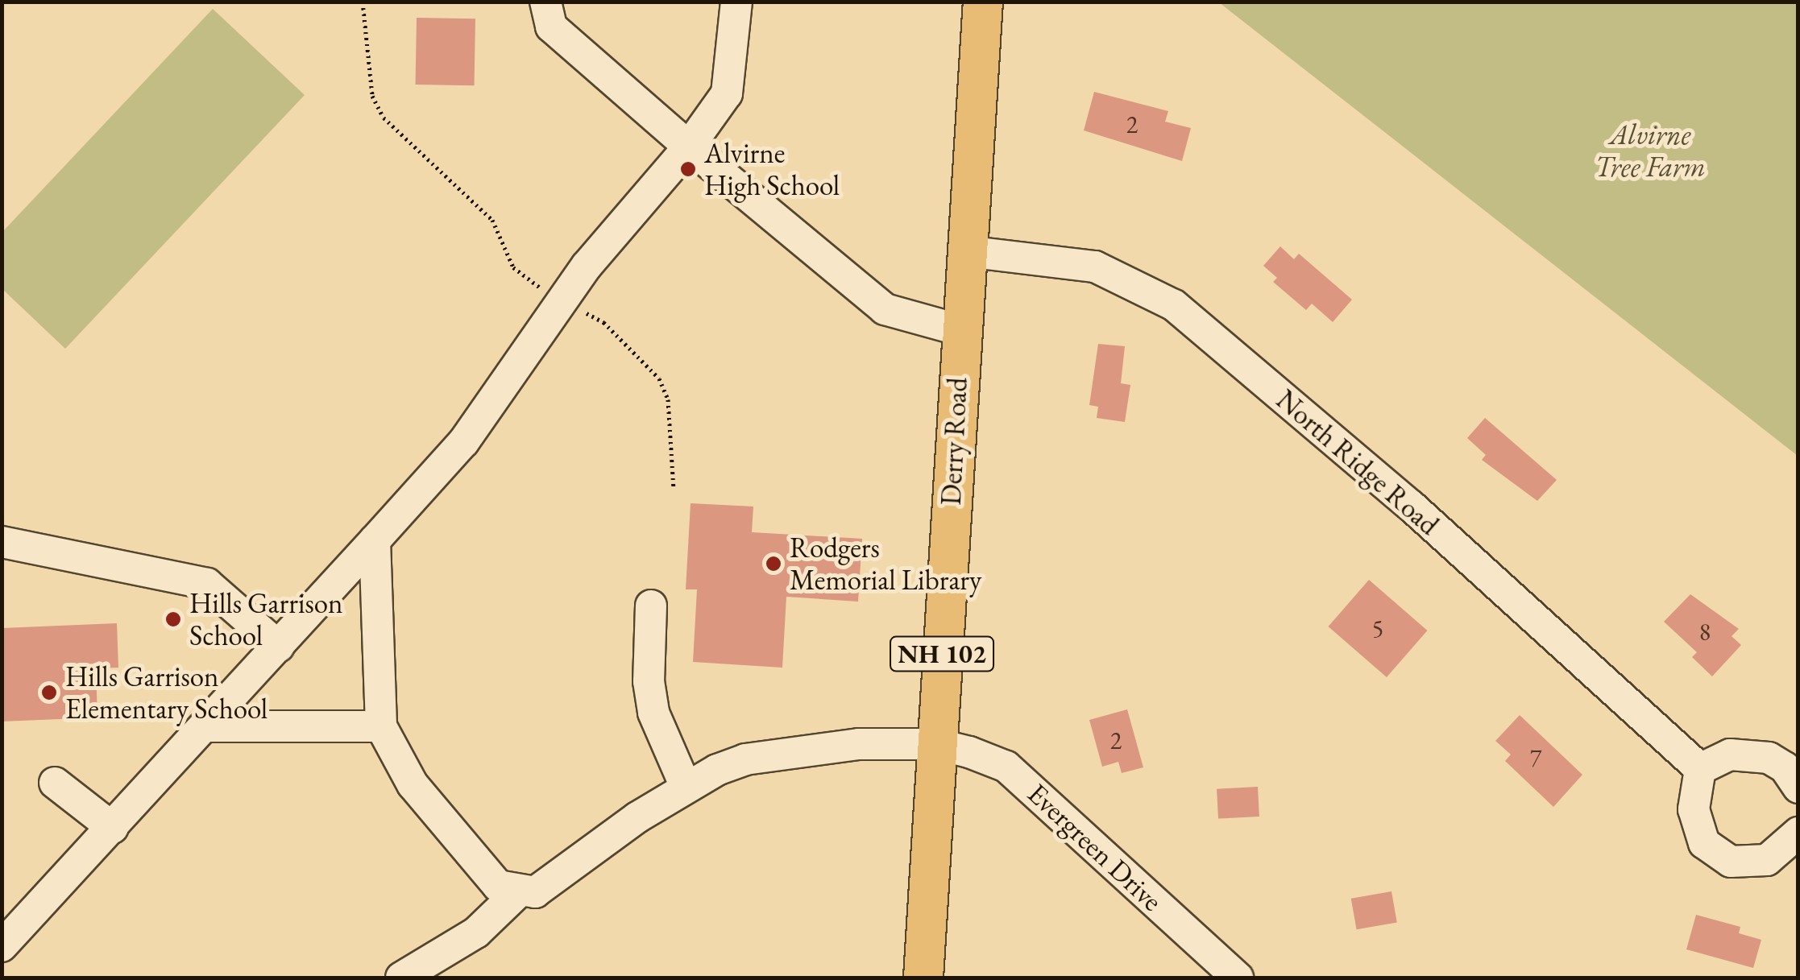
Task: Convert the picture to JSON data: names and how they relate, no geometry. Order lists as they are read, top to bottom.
{
  "streets": {
    "main road": ["Derry Road", "NH 102"],
    "street": ["North Ridge Road", "Evergreen Drive"]
  },
  "crossings": [
    ["Derry Road", "North Ridge Road"],
    ["Derry Road", "Evergreen Drive"]
  ],
  "parks": ["Alvirne Tree Farm"],
  "places": [
    "Alvirne High School",
    "Rodgers Memorial Library",
    "Hills Garrison School",
    "Hills Garrison Elementary School"
  ],
  "house_numbers": [
    "2",
    "5",
    "8",
    "2",
    "7"
  ]
}
